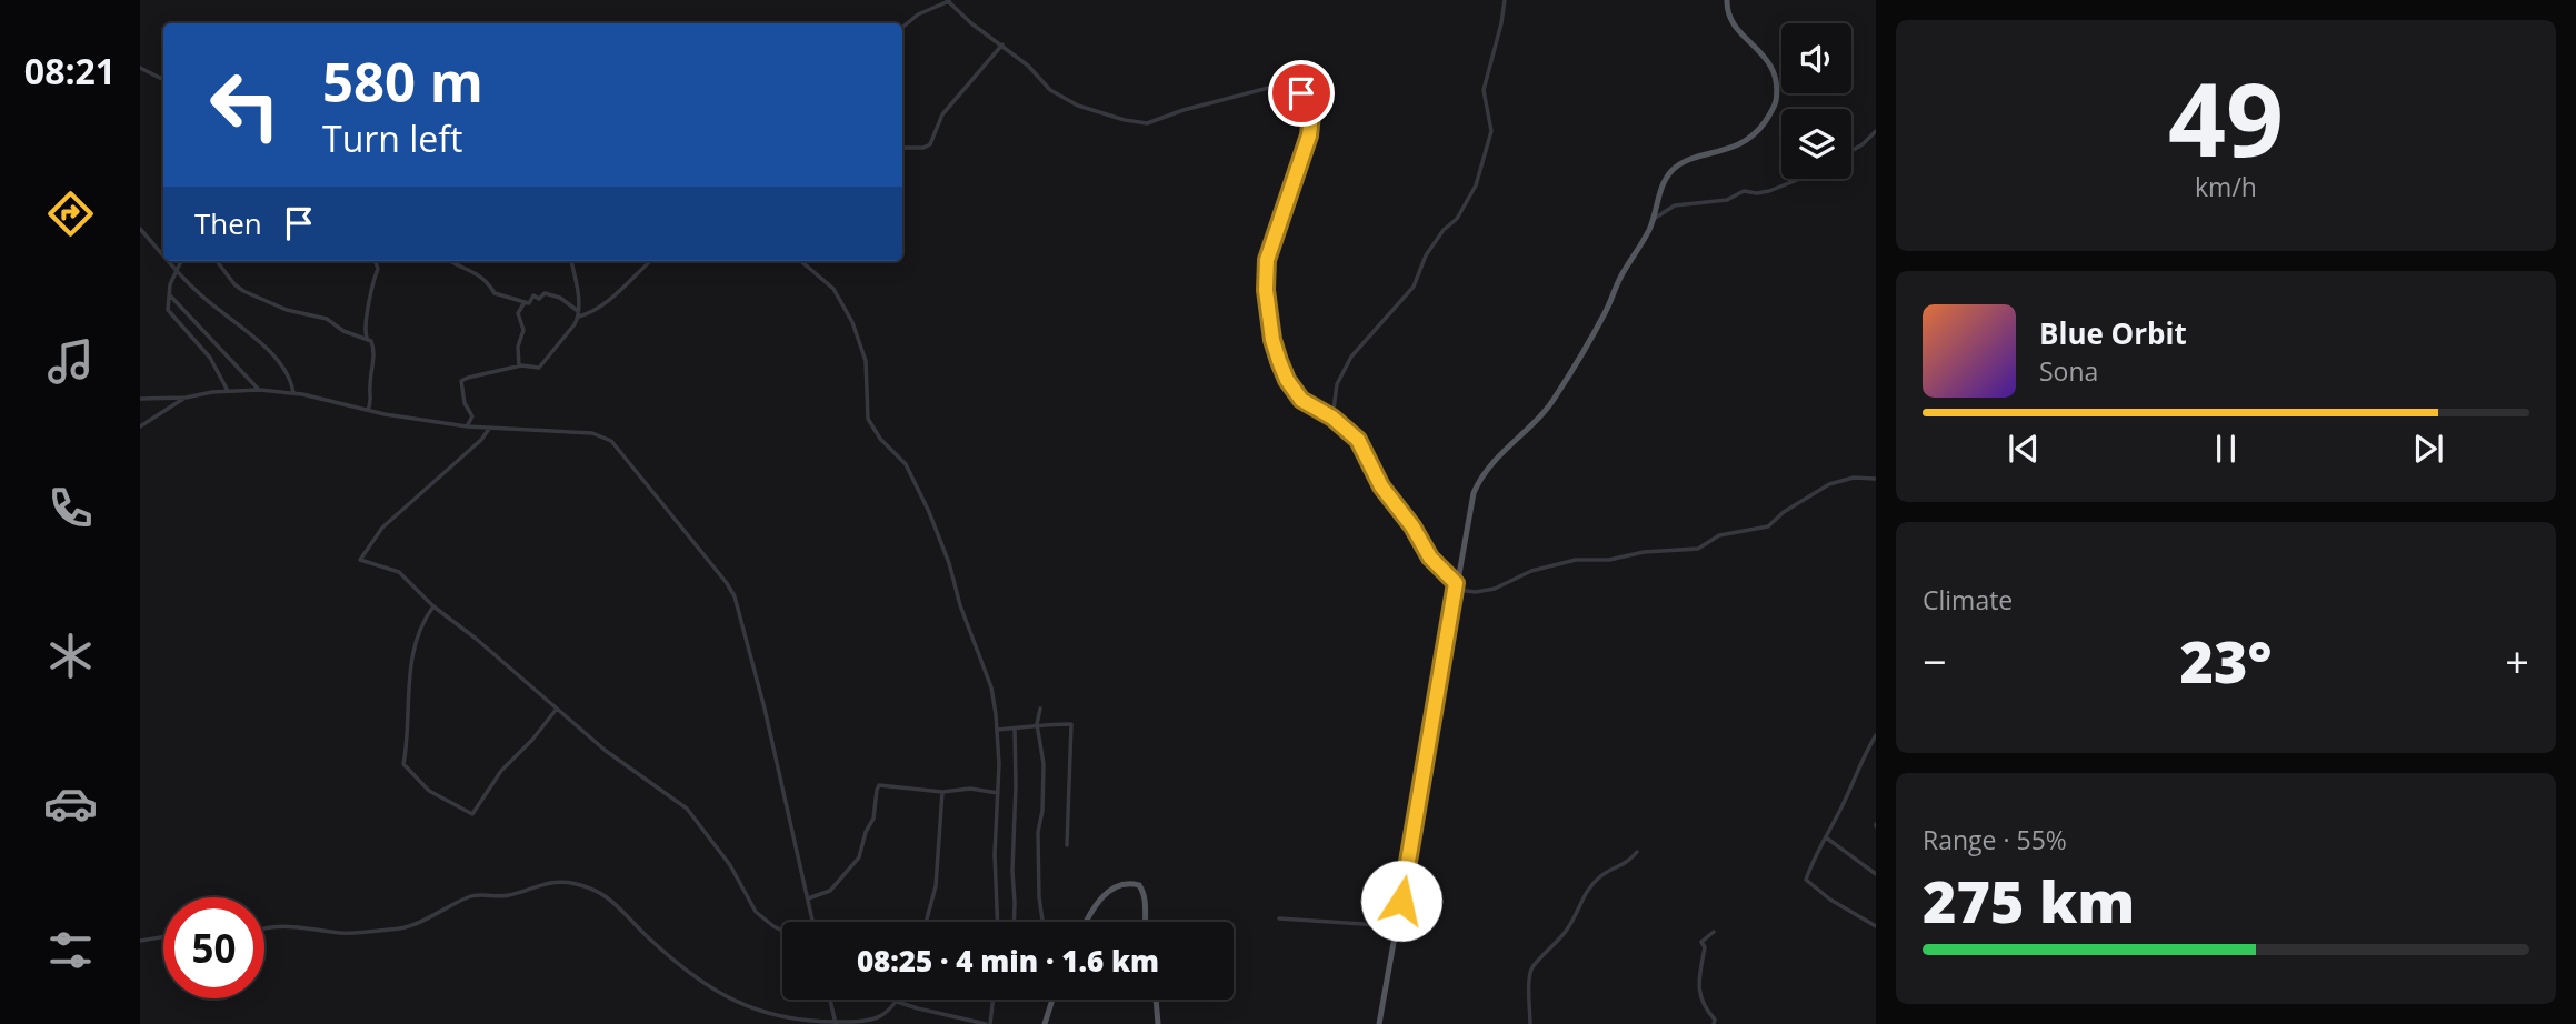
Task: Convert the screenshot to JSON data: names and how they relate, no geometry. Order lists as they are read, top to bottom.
{
  "page": {
    "tabs": "08:21",
    "tile": [
      ["49", "km/h"],
      "Climate",
      ["Range · 55%", "275 km"]
    ],
    "turn": ["580 m", "Turn left"],
    "then": "Then",
    "song": ["Blue Orbit", "Sona"],
    "heat": ["−", "23°", "+"],
    "limit": "50",
    "trip": "08:25 · 4 min · 1.6 km"
  }
}
